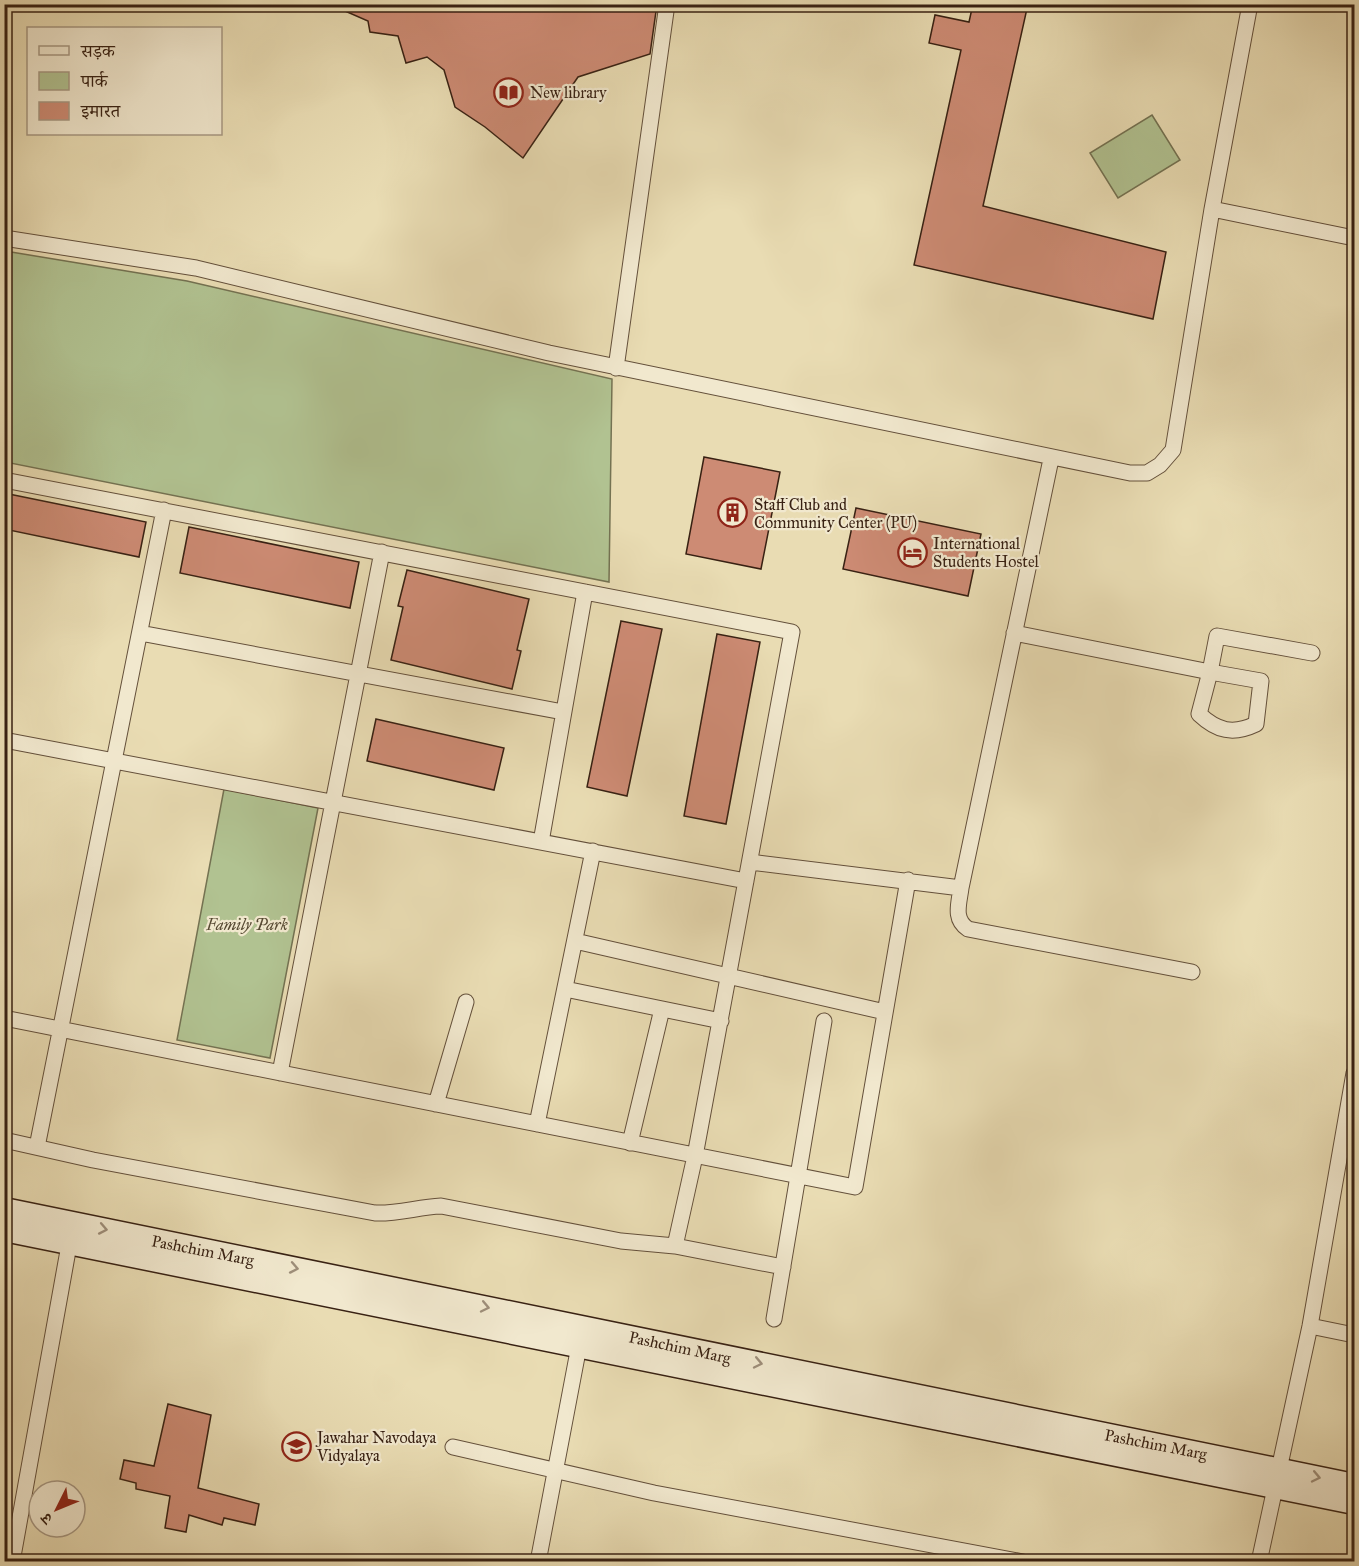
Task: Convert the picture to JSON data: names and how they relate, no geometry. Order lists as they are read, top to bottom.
{
  "streets": {
    "main road": ["Pashchim Marg"]
  },
  "parks": ["Family Park"],
  "places": {
    "library": ["New library"],
    "building": ["Staff Club and Community Center (PU)"],
    "hotel": ["International Students Hostel"],
    "school or university": ["Jawahar Navodaya Vidyalaya"]
  },
  "legend": ["सड़क", "पार्क", "इमारत"],
  "north": "bottom left"
}
